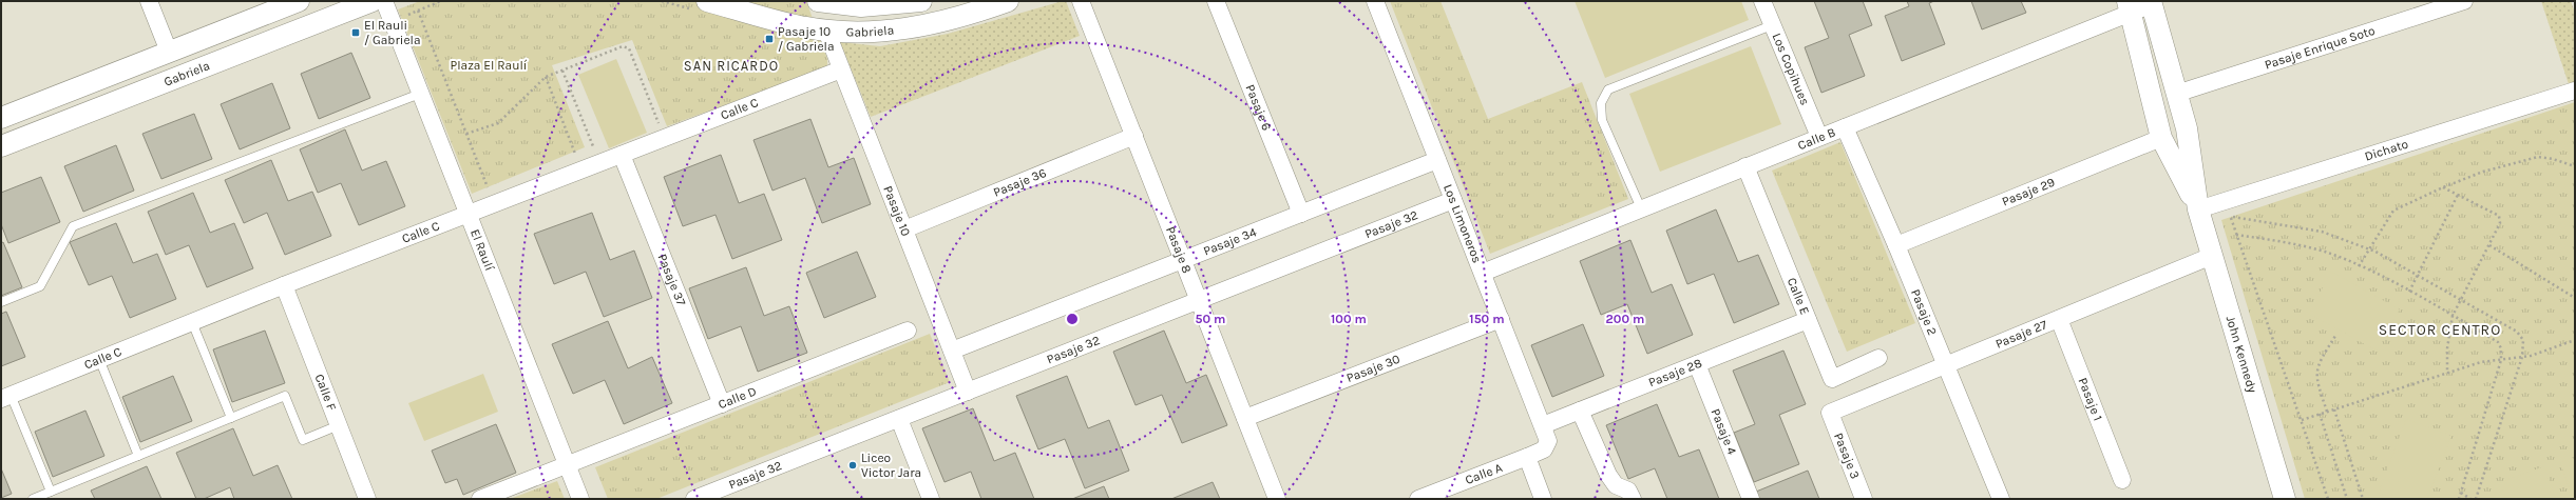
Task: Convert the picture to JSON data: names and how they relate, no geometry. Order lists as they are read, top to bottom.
{
  "streets": {
    "street": [
      "Gabriela",
      "Pasaje Enrique Soto",
      "Los Copihues",
      "Pasaje 6",
      "Calle C",
      "Calle B",
      "Dichato",
      "Pasaje 36",
      "Pasaje 29",
      "Pasaje 10",
      "Los Limoneros",
      "Pasaje 32",
      "Pasaje 34",
      "El Raulí",
      "Pasaje 8",
      "Pasaje 37",
      "Calle E",
      "Pasaje 2",
      "Pasaje 27",
      "John Kennedy",
      "Pasaje 30",
      "Pasaje 28",
      "Calle F",
      "Calle D",
      "Pasaje 1",
      "Pasaje 4",
      "Pasaje 3",
      "Calle A"
    ]
  },
  "crossings": [
    ["Gabriela", "Pasaje 10"],
    ["Pasaje Enrique Soto", "John Kennedy"],
    ["Los Copihues", "Calle B"],
    ["Pasaje 6", "Pasaje 34"],
    ["Calle C", "Pasaje 10"],
    ["Calle C", "El Raulí"],
    ["Calle C", "Pasaje 37"],
    ["Calle C", "Calle F"],
    ["Calle B", "Los Limoneros"],
    ["Calle B", "Calle E"],
    ["Calle B", "Pasaje 2"],
    ["Calle B", "John Kennedy"],
    ["Dichato", "John Kennedy"],
    ["Pasaje 36", "Pasaje 10"],
    ["Pasaje 36", "Pasaje 8"],
    ["Pasaje 29", "Pasaje 2"],
    ["Pasaje 29", "John Kennedy"],
    ["Pasaje 10", "Pasaje 32"],
    ["Pasaje 10", "Pasaje 34"],
    ["Los Limoneros", "Pasaje 32"],
    ["Los Limoneros", "Pasaje 34"],
    ["Los Limoneros", "Pasaje 30"],
    ["Los Limoneros", "Pasaje 28"],
    ["Los Limoneros", "Calle A"],
    ["Pasaje 32", "Pasaje 8"],
    ["Pasaje 34", "Pasaje 8"],
    ["El Raulí", "Calle D"],
    ["Pasaje 8", "Pasaje 30"],
    ["Pasaje 37", "Calle D"],
    ["Calle E", "Pasaje 28"],
    ["Pasaje 2", "Pasaje 27"],
    ["Pasaje 27", "John Kennedy"],
    ["Pasaje 27", "Pasaje 1"],
    ["Pasaje 27", "Pasaje 3"],
    ["Pasaje 28", "Pasaje 4"]
  ],
  "districts": ["SAN RICARDO", "SECTOR CENTRO"],
  "parks": ["Plaza El Raulí"],
  "places": {
    "transit": ["El Rauli / Gabriela", "Pasaje 10 / Gabriela"],
    "other": ["Liceo Victor Jara"]
  },
  "rings": [
    "50 m",
    "100 m",
    "150 m",
    "200 m"
  ]
}
